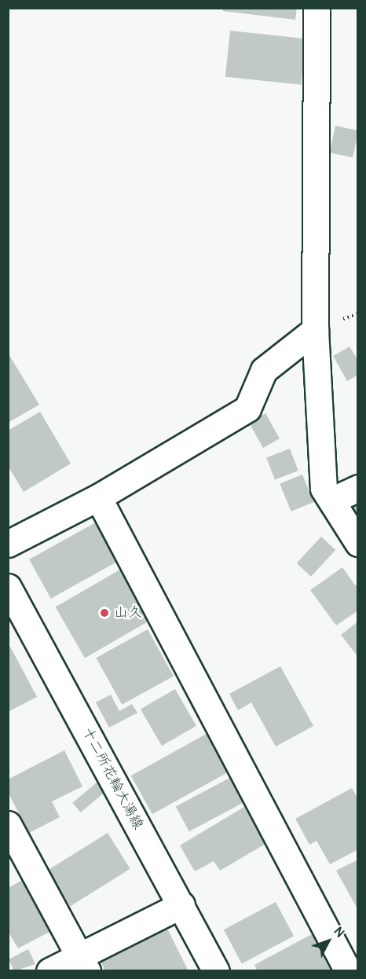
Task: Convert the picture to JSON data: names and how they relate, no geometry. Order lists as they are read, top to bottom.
{
  "streets": {
    "street": ["十二所花輪大湯線"]
  },
  "places": ["山久"],
  "north": "top right"
}
